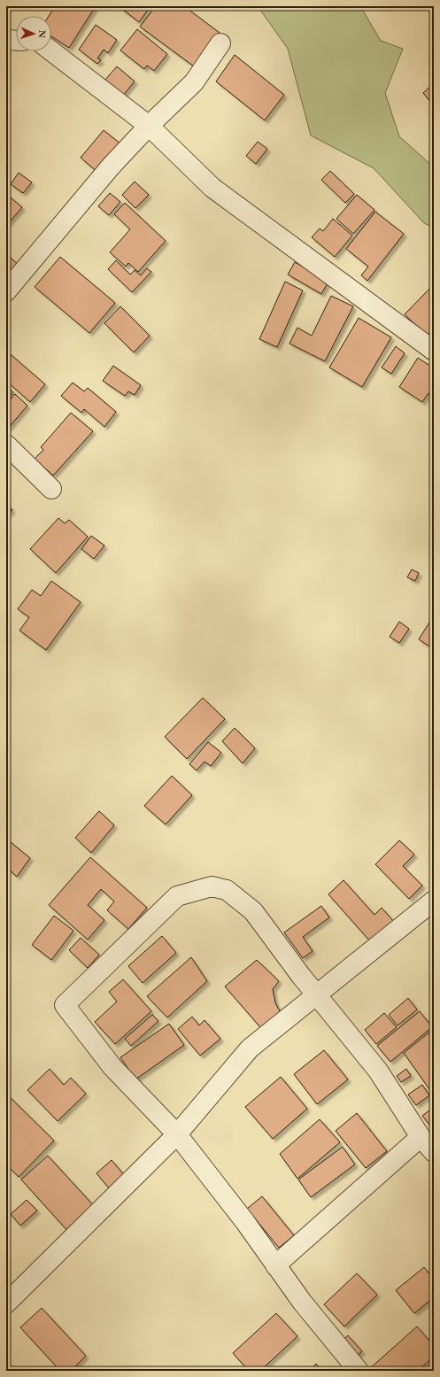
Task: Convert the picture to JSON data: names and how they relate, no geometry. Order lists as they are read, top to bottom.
{
  "north": "right"
}
